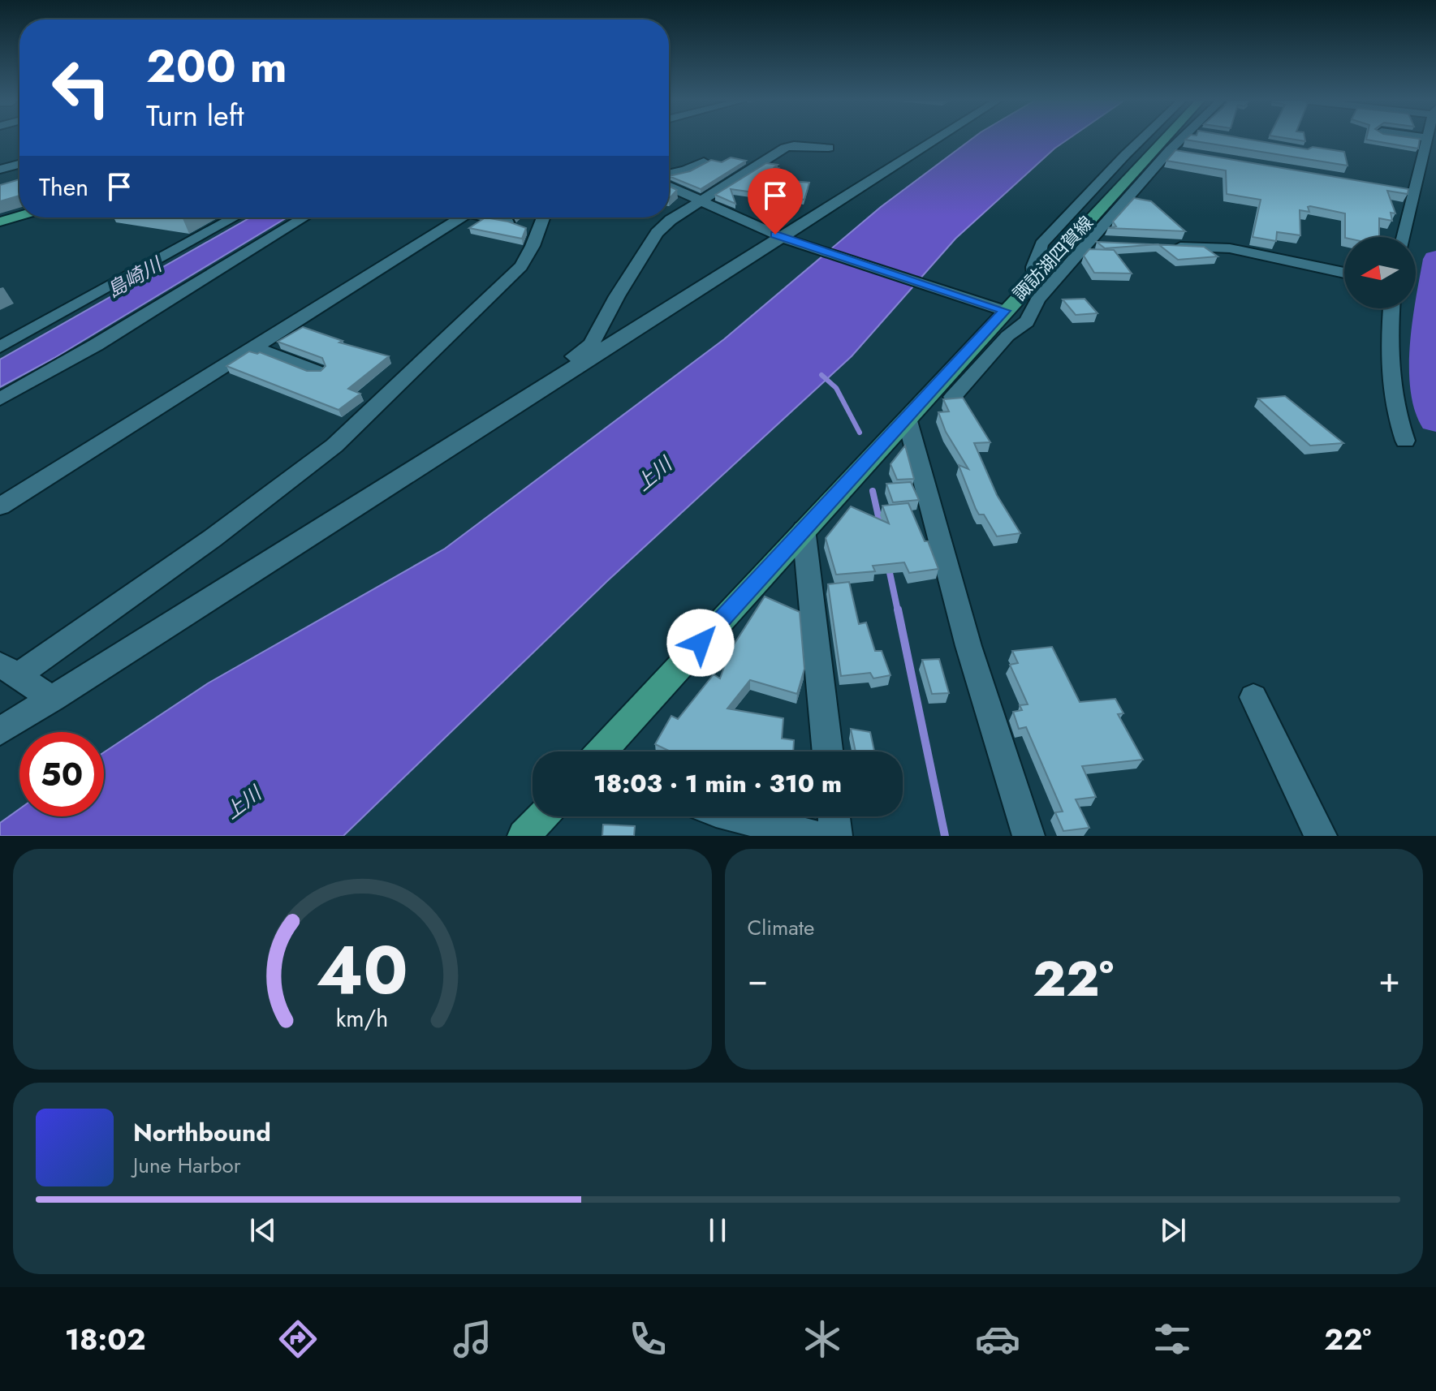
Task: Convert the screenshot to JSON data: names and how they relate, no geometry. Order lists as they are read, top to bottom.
{
  "streets": {
    "main road": ["諏訪湖四賀線"]
  },
  "water": ["島崎川", "上川"],
  "north": "left",
  "page": {
    "turn": ["200 m", "Turn left"],
    "then": "Then",
    "limit": "50",
    "trip": "18:03 · 1 min · 310 m",
    "tile": "Climate",
    "heat": ["−", "22°", "+"],
    "song": ["Northbound", "June Harbor"],
    "tabs": ["18:02", "22°"],
    "gauge": ["40", "km/h"]
  }
}
